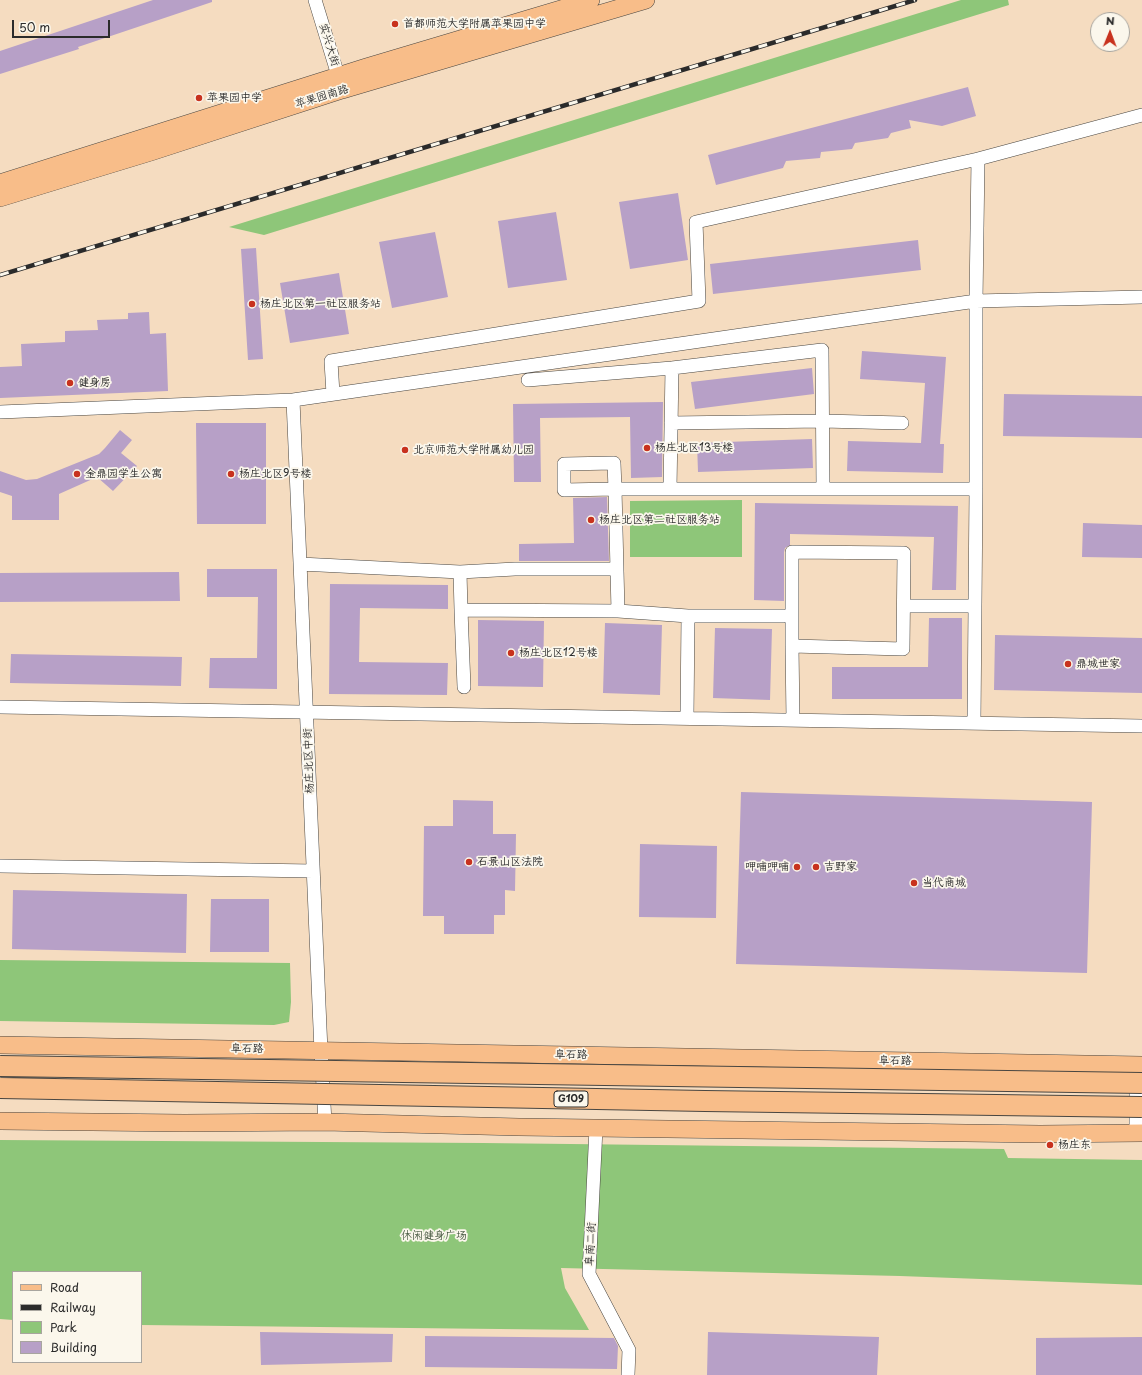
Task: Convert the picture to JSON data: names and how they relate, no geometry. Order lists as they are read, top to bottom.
{
  "streets": {
    "highway": ["阜石路", "G109"],
    "main road": ["苹果园南路"],
    "street": ["实兴大街", "杨庄北区中街", "阜南二街"]
  },
  "crossings": [
    ["实兴大街", "苹果园南路"],
    ["杨庄北区中街", "阜石路"]
  ],
  "parks": ["休闲健身广场"],
  "places": [
    "首都师范大学附属苹果园中学",
    "苹果园中学",
    "杨庄北区第一社区服务站",
    "健身房",
    "杨庄北区13号楼",
    "北京师范大学附属幼儿园",
    "金鼎园学生公寓",
    "杨庄北区9号楼",
    "杨庄北区第二社区服务站",
    "杨庄北区12号楼",
    "鼎城世家",
    "石景山区法院",
    "呷哺呷哺",
    "吉野家",
    "当代商城",
    "杨庄东"
  ],
  "legend": [
    "Road",
    "Railway",
    "Park",
    "Building"
  ],
  "scale_bar": "50 m",
  "north": "top"
}
